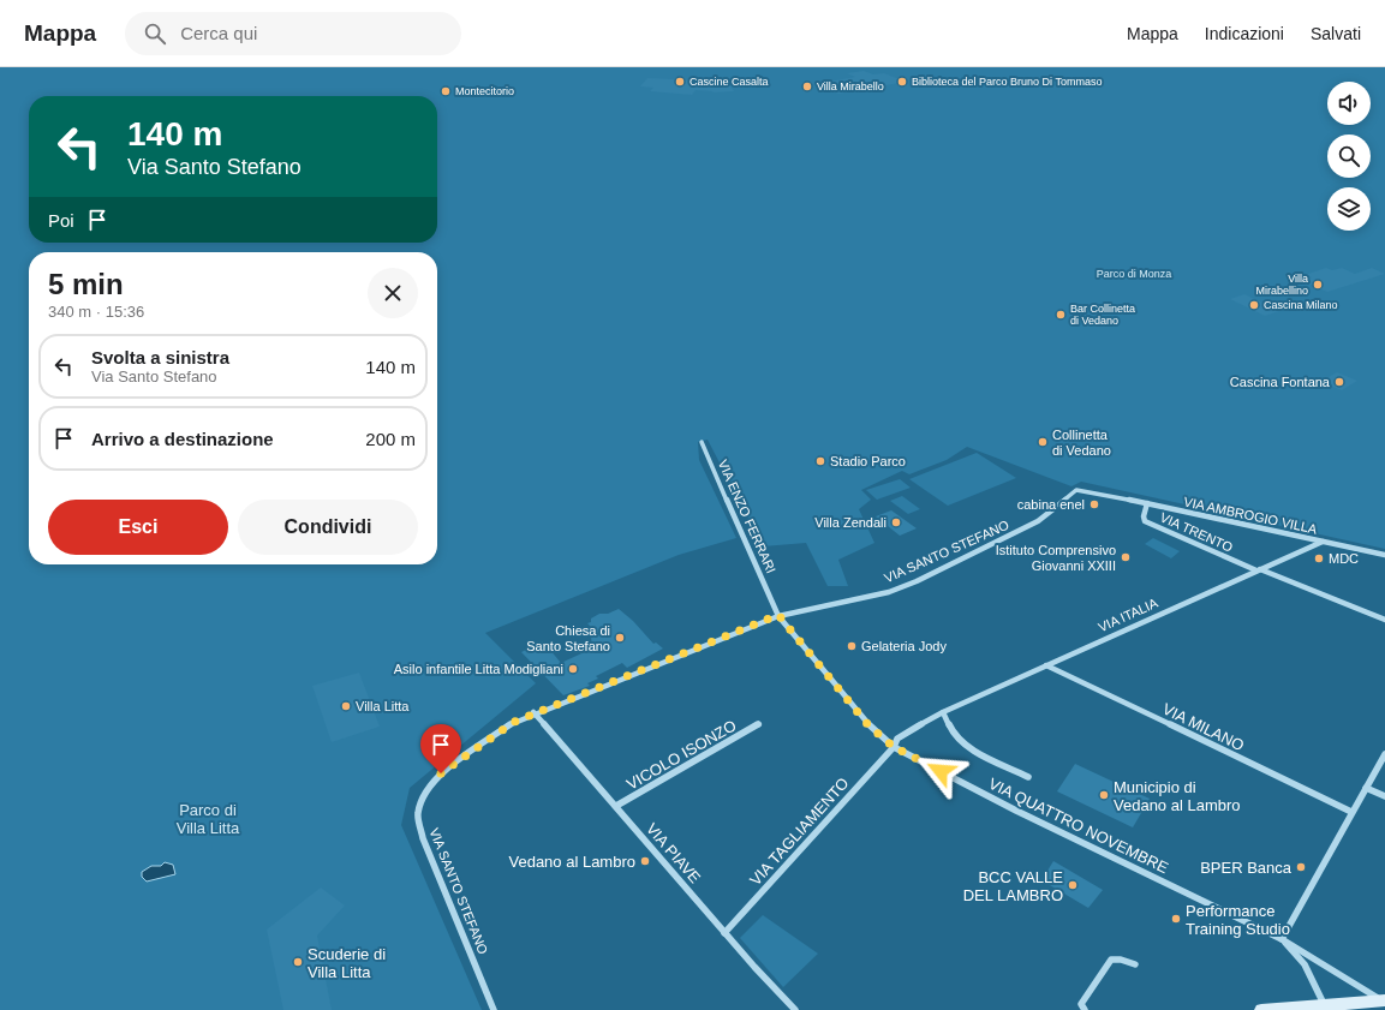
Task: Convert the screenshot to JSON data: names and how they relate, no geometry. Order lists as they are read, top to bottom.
{
  "streets": {
    "street": [
      "VIA AMBROGIO VILLA",
      "VIA ENZO FERRARI",
      "VIA TRENTO",
      "VIA SANTO STEFANO",
      "VIA ITALIA",
      "VIA MILANO",
      "VICOLO ISONZO",
      "VIA QUATTRO NOVEMBRE",
      "VIA TAGLIAMENTO",
      "VIA PIAVE"
    ]
  },
  "crossings": [
    ["VIA AMBROGIO VILLA", "VIA TRENTO"],
    ["VIA AMBROGIO VILLA", "VIA SANTO STEFANO"],
    ["VIA AMBROGIO VILLA", "VIA ITALIA"],
    ["VIA ENZO FERRARI", "VIA SANTO STEFANO"],
    ["VIA ENZO FERRARI", "VIA QUATTRO NOVEMBRE"],
    ["VIA TRENTO", "VIA ITALIA"],
    ["VIA SANTO STEFANO", "VIA QUATTRO NOVEMBRE"],
    ["VIA SANTO STEFANO", "VIA PIAVE"],
    ["VIA ITALIA", "VIA MILANO"],
    ["VIA ITALIA", "VIA QUATTRO NOVEMBRE"],
    ["VIA ITALIA", "VIA TAGLIAMENTO"],
    ["VICOLO ISONZO", "VIA PIAVE"],
    ["VIA QUATTRO NOVEMBRE", "VIA TAGLIAMENTO"],
    ["VIA TAGLIAMENTO", "VIA PIAVE"]
  ],
  "parks": ["Parco di Monza", "Parco di Villa Litta"],
  "places": [
    "Cascine Casalta",
    "Biblioteca del Parco Bruno Di Tommaso",
    "Villa Mirabello",
    "Montecitorio",
    "Villa Mirabellino",
    "Cascina Milano",
    "Bar Collinetta di Vedano",
    "Cascina Fontana",
    "Collinetta di Vedano",
    "Stadio Parco",
    "cabina enel",
    "Villa Zendali",
    "Istituto Comprensivo Giovanni XXIII",
    "MDC",
    "Chiesa di Santo Stefano",
    "Gelateria Jody",
    "Asilo infantile Litta Modigliani",
    "Villa Litta",
    "Municipio di Vedano al Lambro",
    "Vedano al Lambro",
    "BPER Banca",
    "BCC VALLE DEL LAMBRO",
    "Performance Training Studio",
    "Scuderie di Villa Litta"
  ],
  "page": {
    "header": "Mappa",
    "search": "Cerca qui",
    "nav": ["Mappa", "Indicazioni", "Salvati"],
    "turn": ["140 m", "Via Santo Stefano"],
    "then": "Poi",
    "heading": ["5 min", "340 m · 15:36"],
    "list": [
      {
        "name": "Svolta a sinistra",
        "note": "Via Santo Stefano",
        "value": "140 m"
      },
      {
        "name": "Arrivo a destinazione",
        "value": "200 m"
      }
    ],
    "buttons": ["Esci", "Condividi"]
  }
}
